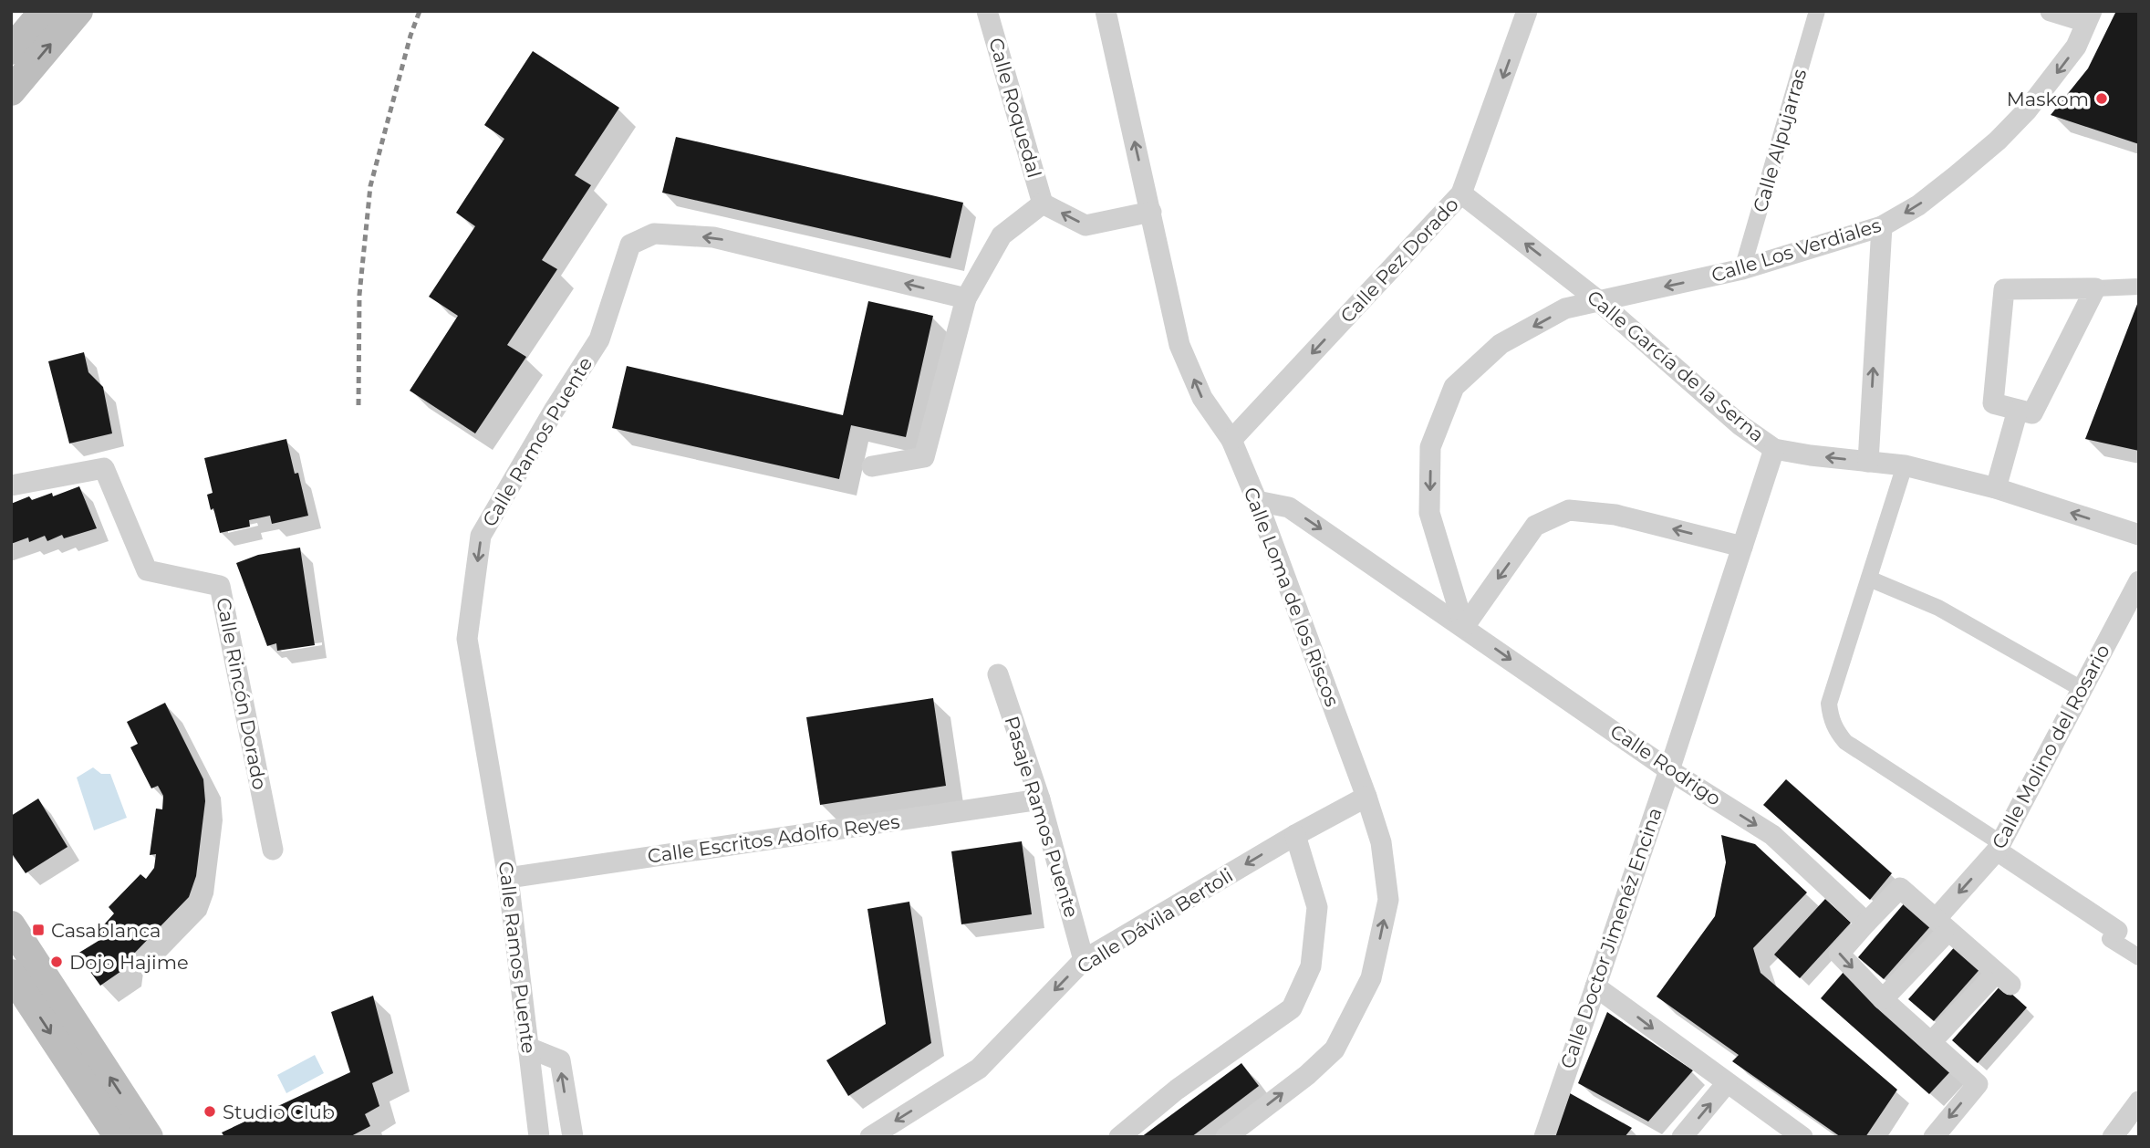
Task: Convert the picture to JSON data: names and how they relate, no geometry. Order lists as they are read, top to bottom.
{
  "streets": {
    "street": [
      "Calle Roquedal",
      "Calle Alpujarras",
      "Calle Los Verdiales",
      "Calle Pez Dorado",
      "Calle García de la Serna",
      "Calle Ramos Puente",
      "Calle Loma de los Riscos",
      "Calle Rincón Dorado",
      "Calle Molino del Rosario",
      "Calle Rodrigo",
      "Pasaje Ramos Puente",
      "Calle Escritos Adolfo Reyes",
      "Calle Dávila Bertoli",
      "Calle Doctor Jimenéz Encina"
    ]
  },
  "crossings": [
    ["Calle Alpujarras", "Calle Los Verdiales"],
    ["Calle Los Verdiales", "Calle García de la Serna"],
    ["Calle Los Verdiales", "Calle Rodrigo"],
    ["Calle Pez Dorado", "Calle García de la Serna"],
    ["Calle Pez Dorado", "Calle Loma de los Riscos"],
    ["Calle García de la Serna", "Calle Doctor Jimenéz Encina"],
    ["Calle Ramos Puente", "Calle Escritos Adolfo Reyes"],
    ["Calle Loma de los Riscos", "Calle Rodrigo"],
    ["Calle Loma de los Riscos", "Calle Dávila Bertoli"],
    ["Calle Rodrigo", "Calle Doctor Jimenéz Encina"],
    ["Pasaje Ramos Puente", "Calle Escritos Adolfo Reyes"],
    ["Pasaje Ramos Puente", "Calle Dávila Bertoli"]
  ],
  "one_way": [
    "Calle Los Verdiales",
    "Calle Pez Dorado",
    "Calle Loma de los Riscos",
    "Calle Rodrigo",
    "Calle Dávila Bertoli"
  ],
  "places": {
    "other": ["Maskom", "Dojo Hajime", "Studio Club"],
    "transit": ["Casablanca"]
  }
}
